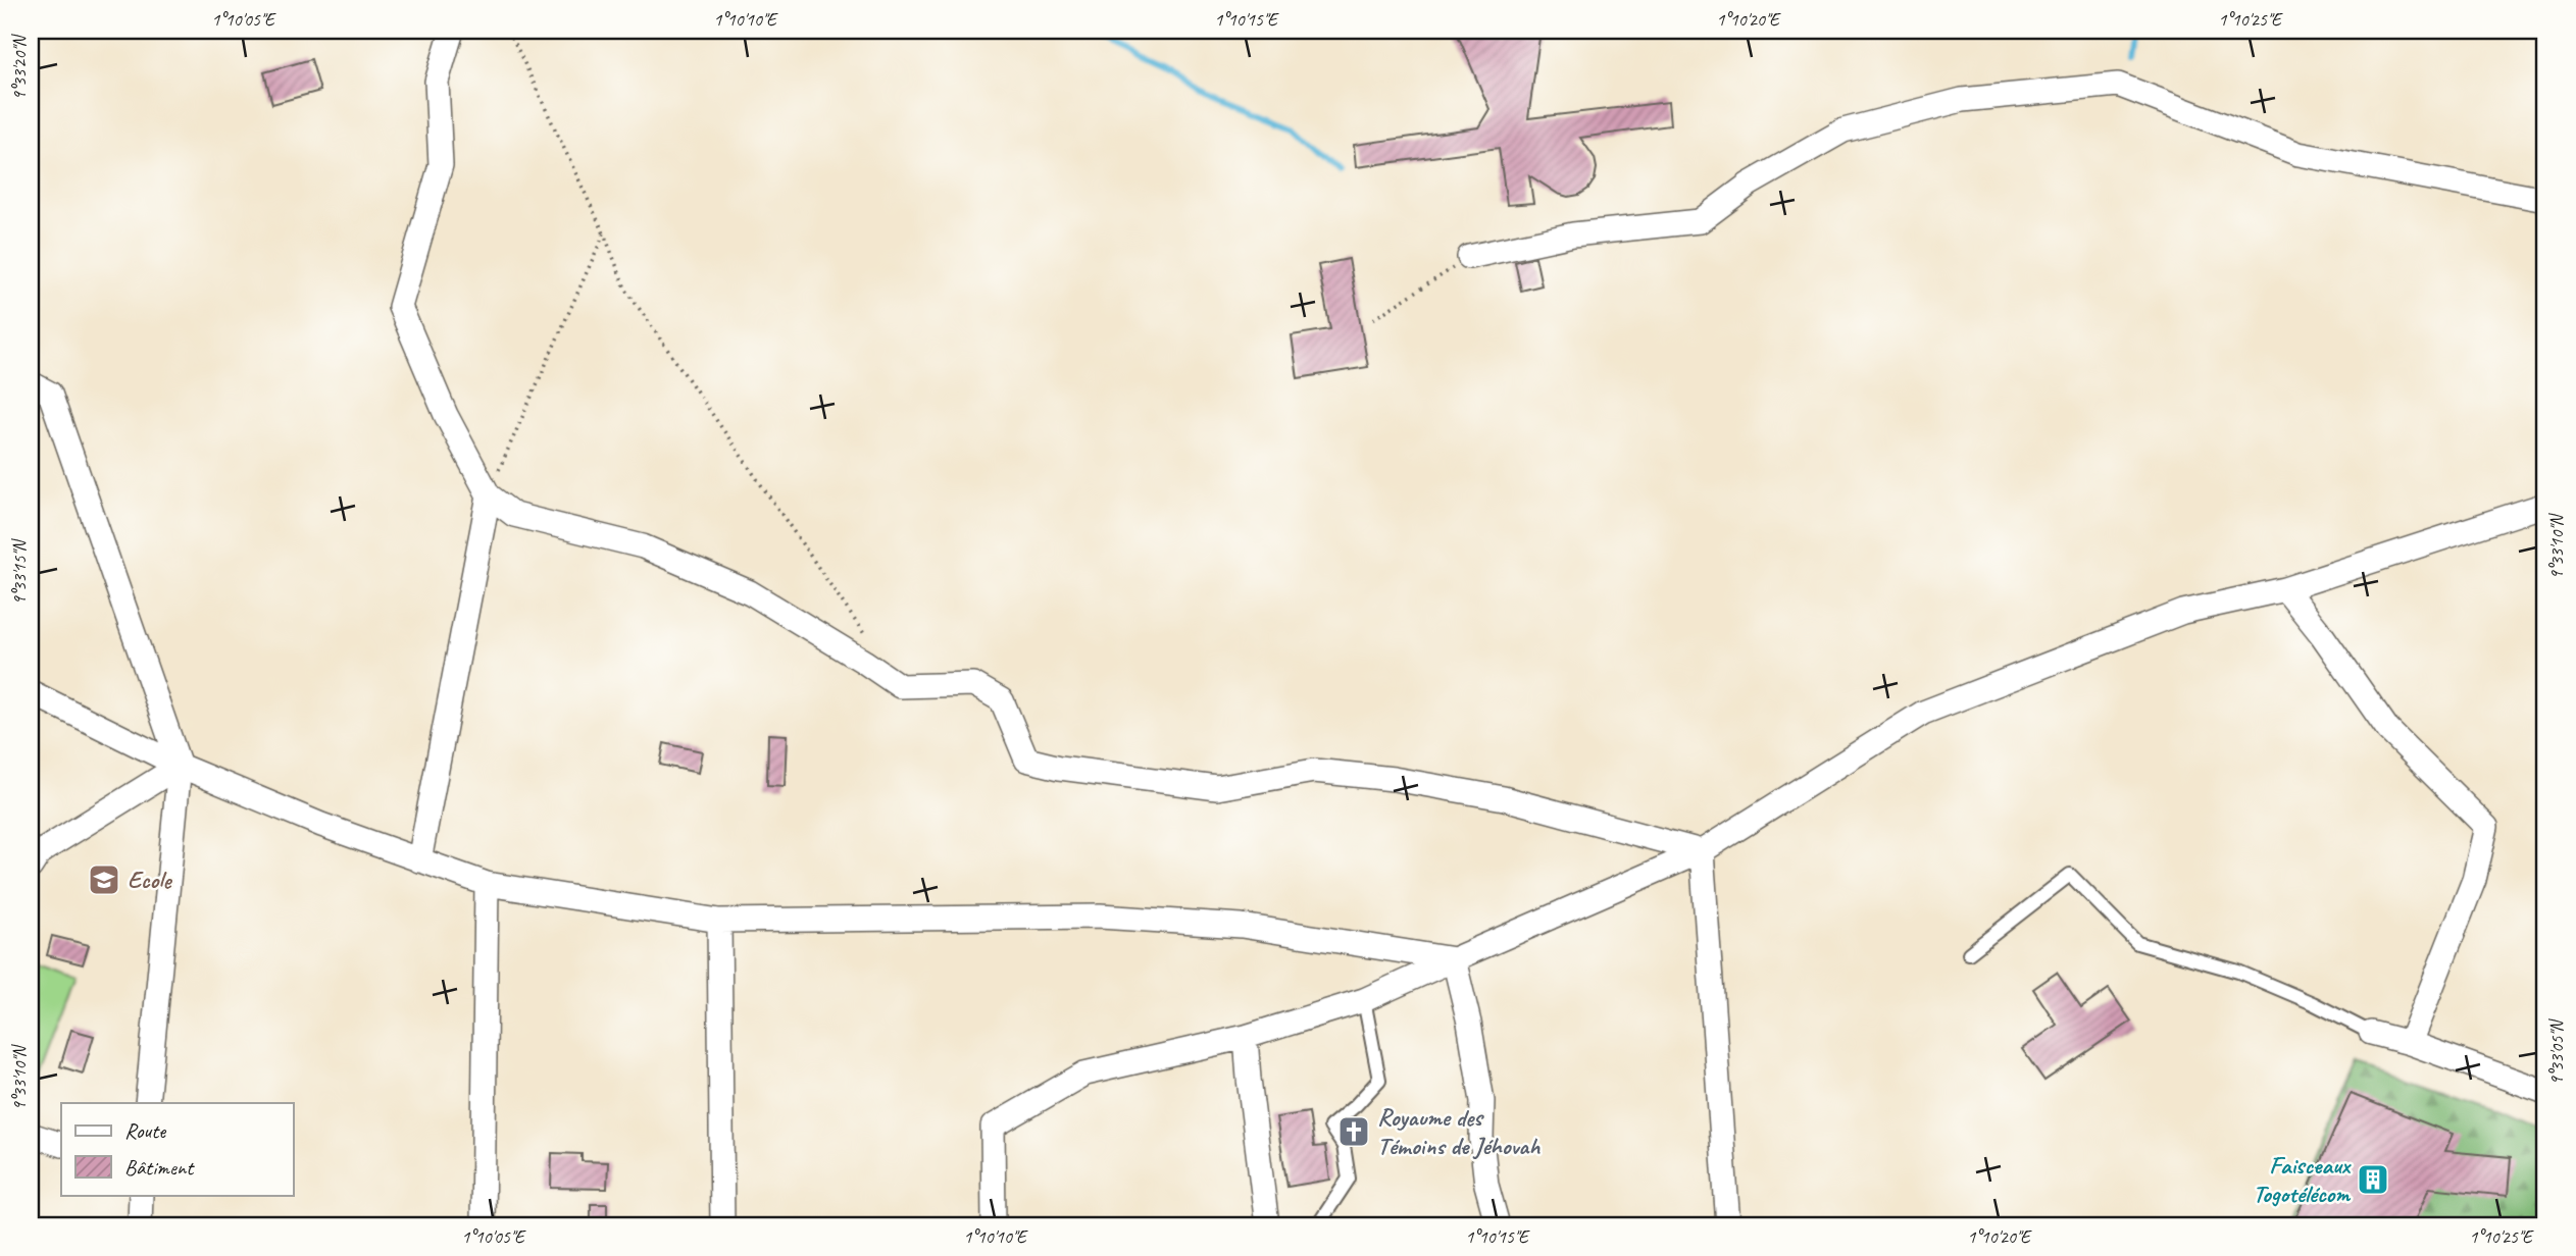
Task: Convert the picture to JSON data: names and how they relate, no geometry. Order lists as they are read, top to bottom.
{
  "places": {
    "school or university": ["Ecole"],
    "church": ["Royaume des Témoins de Jéhovah"],
    "building": ["Faisceaux Togotélécom"]
  },
  "legend": ["Route", "Bâtiment"],
  "coordinates": [
    "1°10'05\"E",
    "1°10'10\"E",
    "1°10'15\"E",
    "1°10'20\"E",
    "1°10'25\"E",
    "9°33'20\"N",
    "9°33'10\"N",
    "9°33'15\"N",
    "9°33'05\"N"
  ]
}
